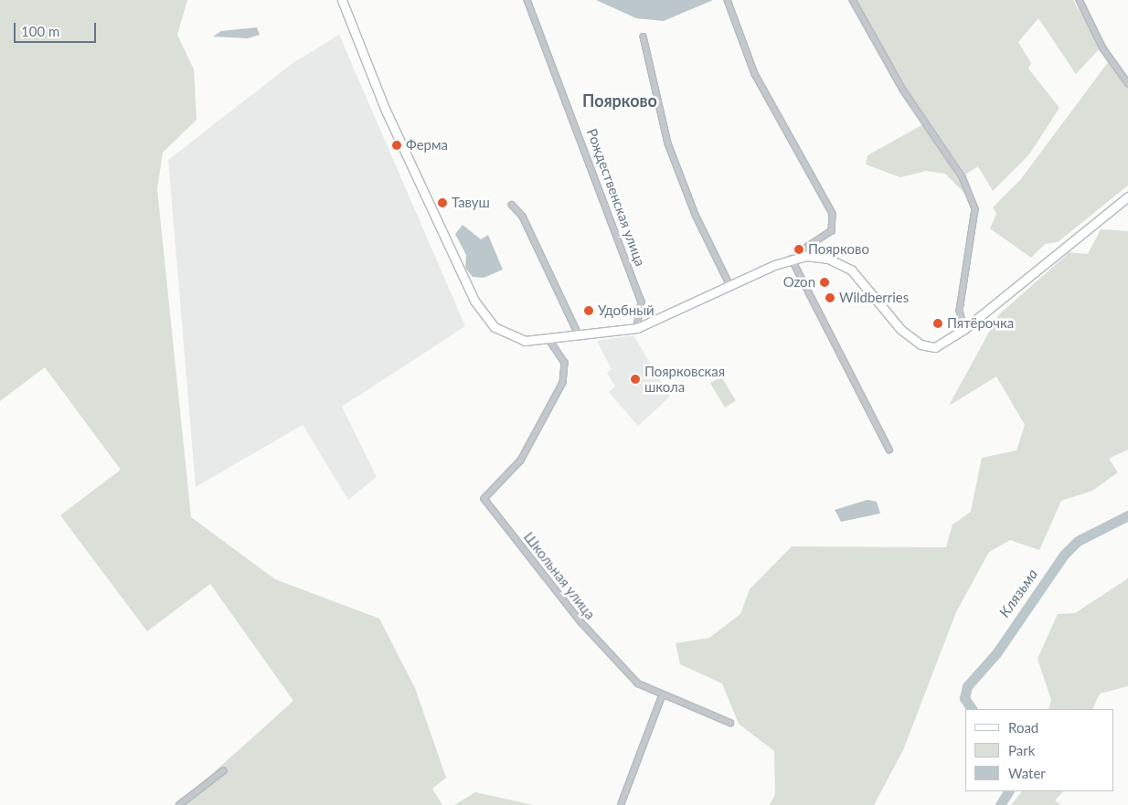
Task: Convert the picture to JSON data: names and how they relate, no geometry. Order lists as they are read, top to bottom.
{
  "streets": {
    "street": ["Рождественская улица", "Школьная улица"]
  },
  "districts": ["Поярково"],
  "water": ["Клязьма"],
  "places": [
    "Ферма",
    "Тавуш",
    "Поярково",
    "Ozon",
    "Wildberries",
    "Удобный",
    "Пятёрочка",
    "Поярковская школа"
  ],
  "legend": ["Road", "Park", "Water"],
  "scale_bar": "100 m"
}
